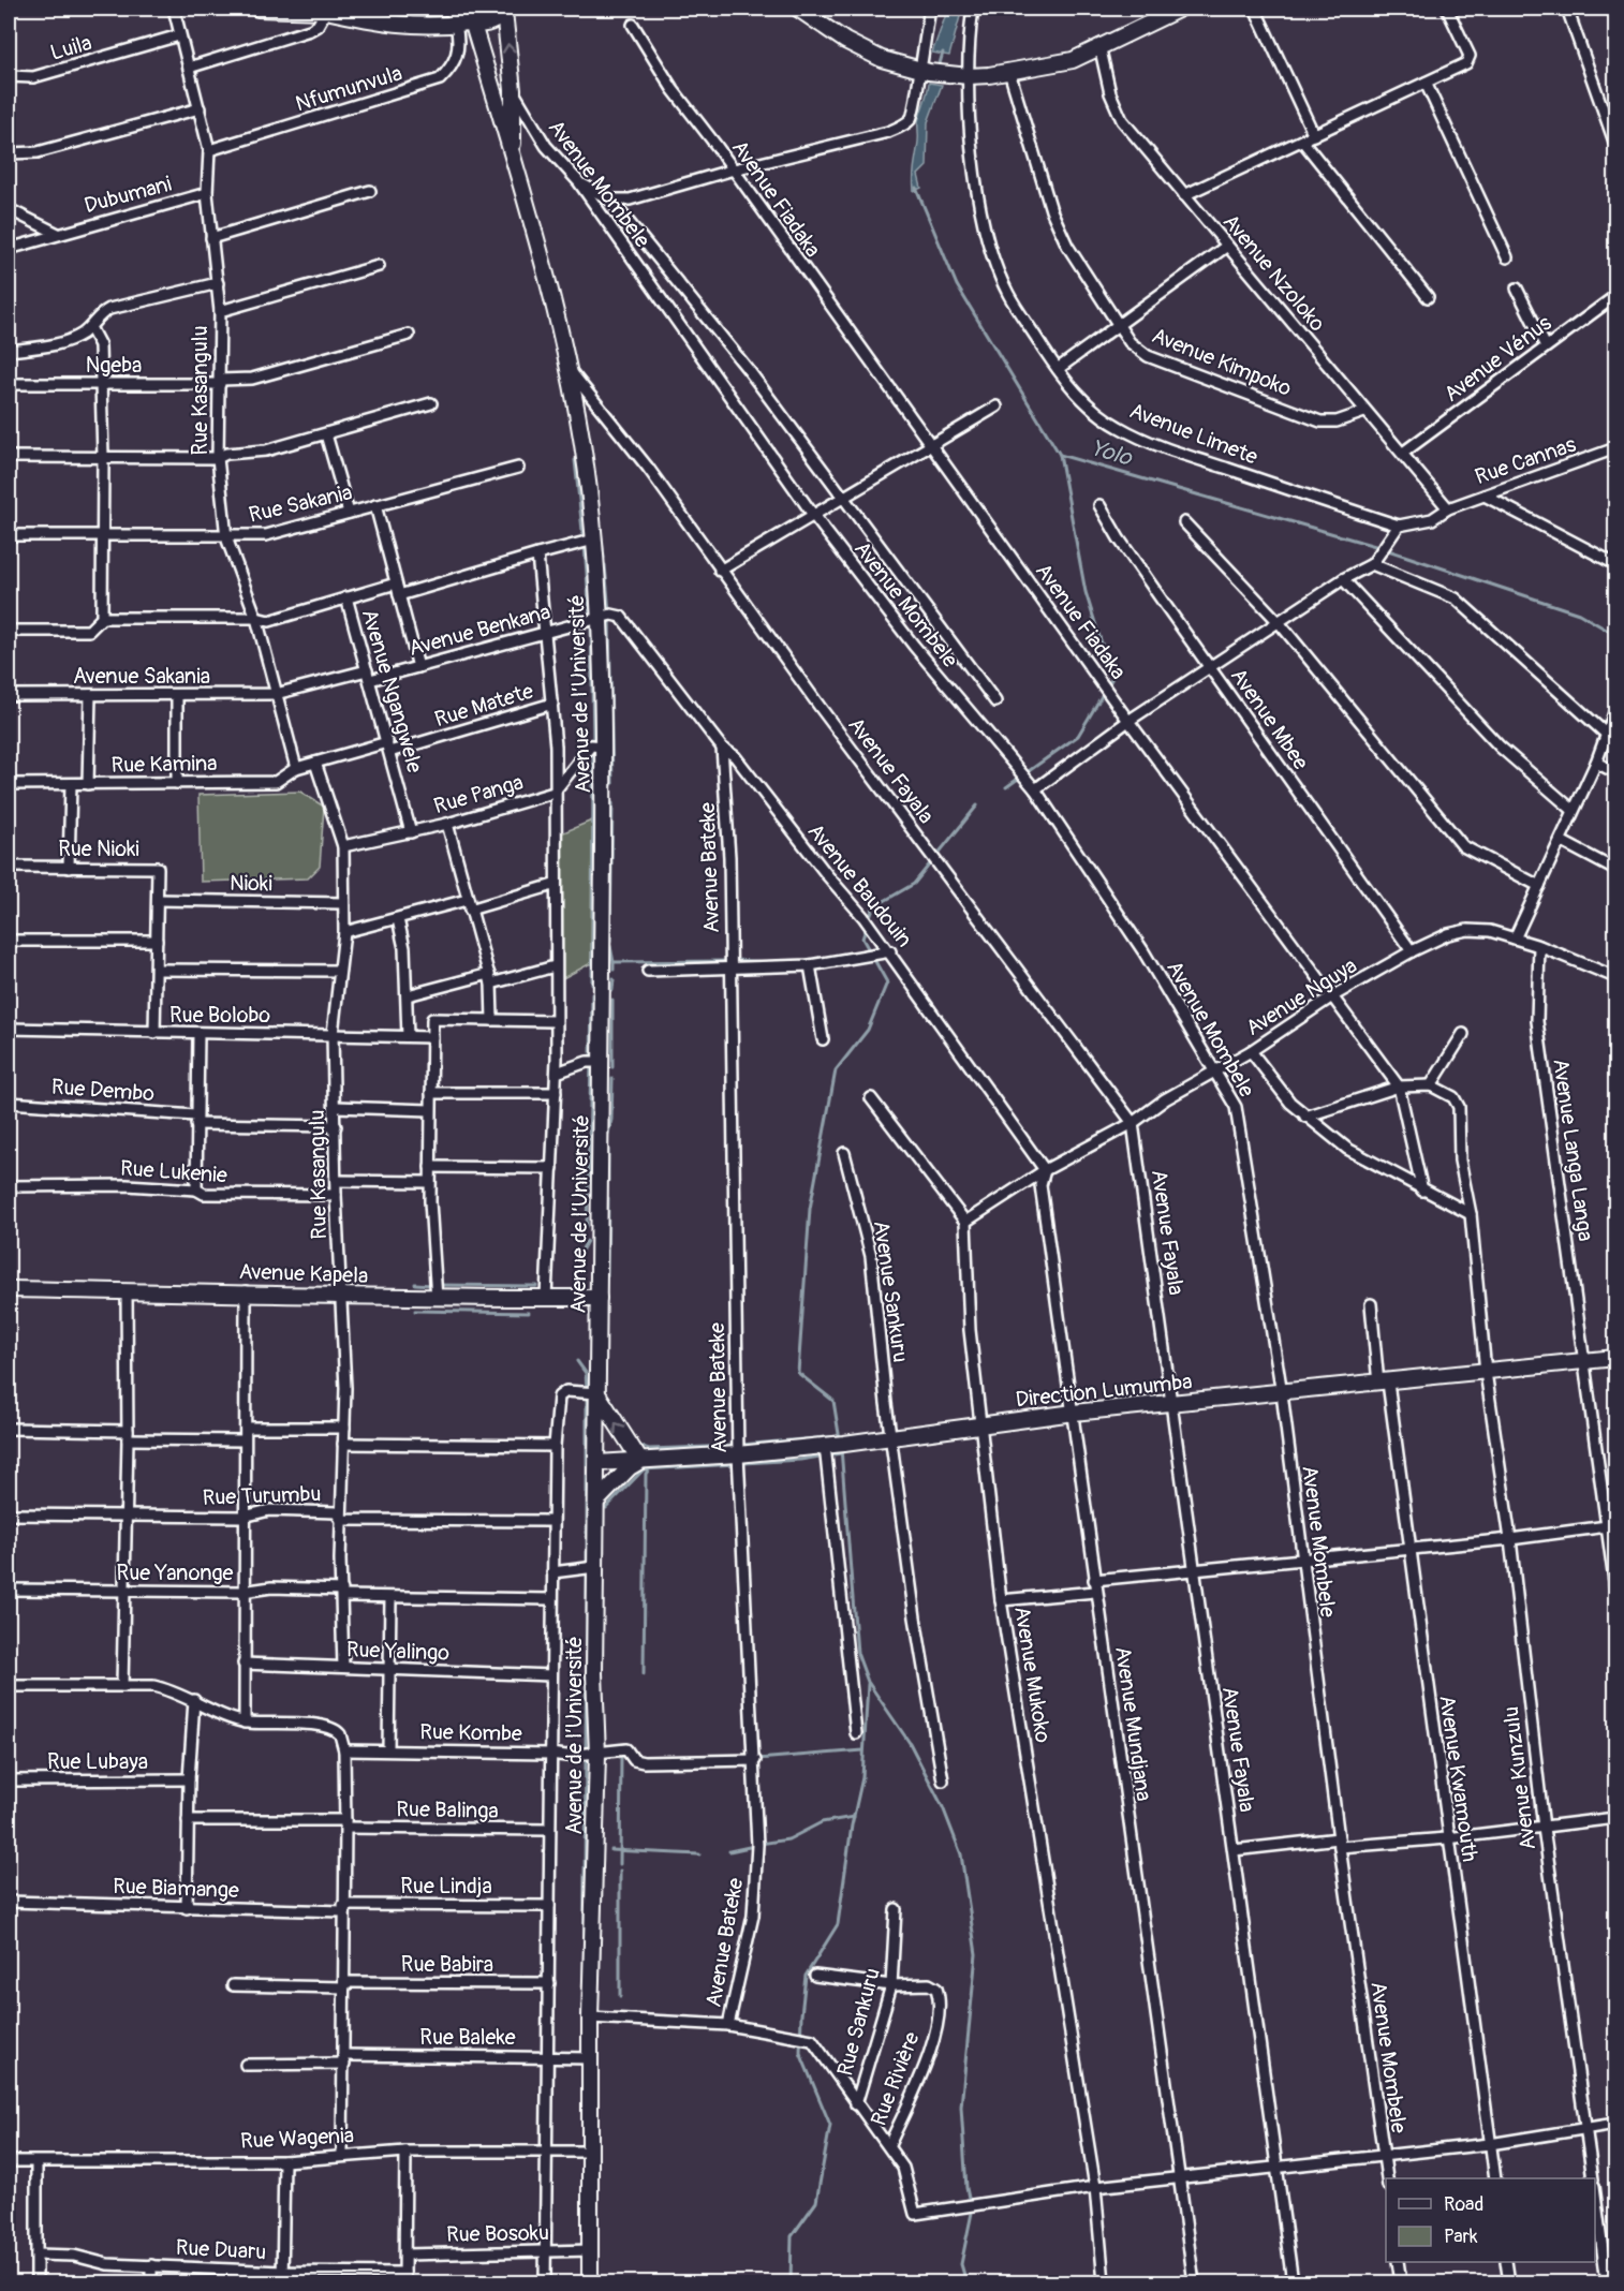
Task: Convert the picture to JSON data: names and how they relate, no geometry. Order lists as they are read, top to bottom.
{
  "streets": {
    "main road": ["Avenue de l’Université", "Avenue Kapela", "Direction Lumumba"],
    "street": [
      "Luila",
      "Nfumunvula",
      "Avenue Mombele",
      "Dubumani",
      "Avenue Fiadaka",
      "Avenue Nzoloko",
      "Avenue Vénus",
      "Avenue Kimpoko",
      "Ngeba",
      "Rue Kasangulu",
      "Avenue Limete",
      "Rue Cannas",
      "Rue Sakania",
      "Avenue Benkana",
      "Avenue Sakania",
      "Avenue Ngangwele",
      "Rue Matete",
      "Avenue Mbee",
      "Rue Kamina",
      "Avenue Fayala",
      "Rue Panga",
      "Rue Nioki",
      "Avenue Bateke",
      "Nioki",
      "Avenue Baudouin",
      "Avenue Nguya",
      "Rue Bolobo",
      "Rue Dembo",
      "Avenue Langa Langa",
      "Rue Lukenie",
      "Avenue Sankuru",
      "Rue Turumbu",
      "Rue Yanonge",
      "Rue Yalingo",
      "Avenue Mukoko",
      "Avenue Mundjana",
      "Rue Kombe",
      "Rue Lubaya",
      "Avenue Kwamouth",
      "Avenue Kunzulu",
      "Rue Balinga",
      "Rue Lindja",
      "Rue Biamange",
      "Rue Babira",
      "Rue Sankuru",
      "Rue Baleke",
      "Rue Rivière",
      "Rue Wagenia",
      "Rue Bosoku",
      "Rue Duaru"
    ]
  },
  "crossings": [
    ["Luila", "Rue Kasangulu"],
    ["Nfumunvula", "Rue Kasangulu"],
    ["Nfumunvula", "Avenue de l’Université"],
    ["Avenue Mombele", "Avenue de l’Université"],
    ["Avenue Mombele", "Avenue Nguya"],
    ["Avenue Mombele", "Direction Lumumba"],
    ["Dubumani", "Rue Kasangulu"],
    ["Avenue Fiadaka", "Avenue Nguya"],
    ["Avenue Nzoloko", "Avenue Vénus"],
    ["Avenue Nzoloko", "Avenue Kimpoko"],
    ["Avenue Nzoloko", "Avenue Limete"],
    ["Avenue Nzoloko", "Rue Cannas"],
    ["Ngeba", "Rue Kasangulu"],
    ["Rue Kasangulu", "Rue Sakania"],
    ["Rue Kasangulu", "Avenue Benkana"],
    ["Rue Kasangulu", "Avenue Sakania"],
    ["Rue Kasangulu", "Rue Matete"],
    ["Rue Kasangulu", "Rue Kamina"],
    ["Rue Kasangulu", "Rue Panga"],
    ["Rue Kasangulu", "Nioki"],
    ["Rue Kasangulu", "Rue Bolobo"],
    ["Rue Kasangulu", "Rue Dembo"],
    ["Rue Kasangulu", "Rue Lukenie"],
    ["Rue Kasangulu", "Avenue Kapela"],
    ["Rue Kasangulu", "Rue Turumbu"],
    ["Rue Kasangulu", "Rue Yanonge"],
    ["Rue Kasangulu", "Rue Yalingo"],
    ["Avenue Limete", "Rue Cannas"],
    ["Avenue Benkana", "Avenue Sakania"],
    ["Avenue Benkana", "Avenue Ngangwele"],
    ["Avenue Benkana", "Avenue de l’Université"],
    ["Avenue Benkana", "Avenue Baudouin"],
    ["Avenue Ngangwele", "Rue Matete"],
    ["Avenue Ngangwele", "Rue Panga"],
    ["Avenue de l’Université", "Avenue Fayala"],
    ["Avenue de l’Université", "Rue Panga"],
    ["Avenue de l’Université", "Avenue Baudouin"],
    ["Avenue de l’Université", "Avenue Kapela"],
    ["Avenue de l’Université", "Direction Lumumba"],
    ["Avenue de l’Université", "Rue Kombe"],
    ["Avenue de l’Université", "Rue Baleke"],
    ["Avenue de l’Université", "Rue Wagenia"],
    ["Avenue de l’Université", "Rue Bosoku"],
    ["Rue Matete", "Rue Kamina"],
    ["Avenue Mbee", "Avenue Nguya"],
    ["Avenue Fayala", "Avenue Nguya"],
    ["Avenue Fayala", "Direction Lumumba"],
    ["Rue Nioki", "Nioki"],
    ["Avenue Bateke", "Avenue Baudouin"],
    ["Avenue Bateke", "Direction Lumumba"],
    ["Avenue Bateke", "Rue Kombe"],
    ["Avenue Baudouin", "Avenue Nguya"],
    ["Avenue Baudouin", "Avenue Mundjana"],
    ["Avenue Nguya", "Avenue Langa Langa"],
    ["Avenue Nguya", "Avenue Mukoko"],
    ["Avenue Nguya", "Avenue Mundjana"],
    ["Avenue Langa Langa", "Direction Lumumba"],
    ["Avenue Sankuru", "Direction Lumumba"],
    ["Direction Lumumba", "Avenue Mukoko"],
    ["Direction Lumumba", "Avenue Mundjana"],
    ["Direction Lumumba", "Avenue Kwamouth"],
    ["Direction Lumumba", "Avenue Kunzulu"],
    ["Rue Lindja", "Rue Biamange"],
    ["Rue Sankuru", "Rue Rivière"]
  ],
  "water": ["Yolo"],
  "legend": ["Road", "Park"]
}
